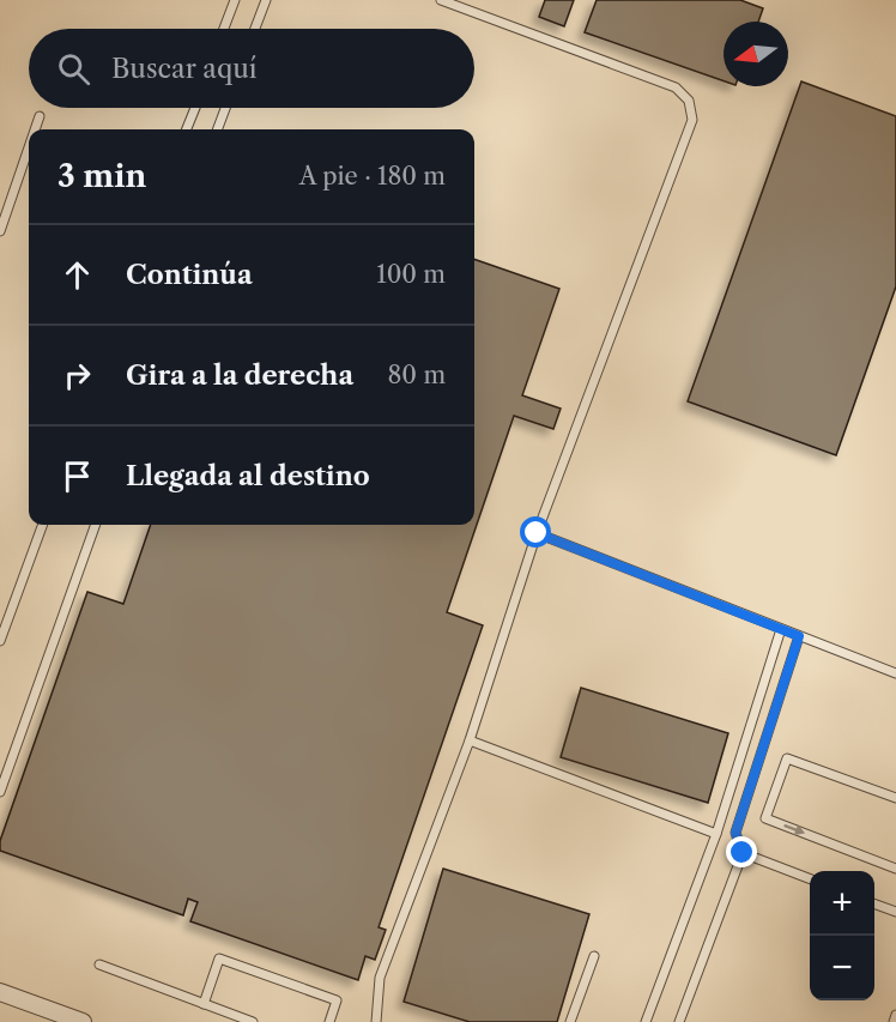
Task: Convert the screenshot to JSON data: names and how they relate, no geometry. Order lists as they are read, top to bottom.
{
  "north": "left",
  "page": {
    "search": "Buscar aquí",
    "heading": ["3 min", "A pie · 180 m"],
    "list": [
      ["Continúa", "100 m"],
      ["Gira a la derecha", "80 m"],
      "Llegada al destino"
    ],
    "map_buttons": ["+", "−"]
  }
}
